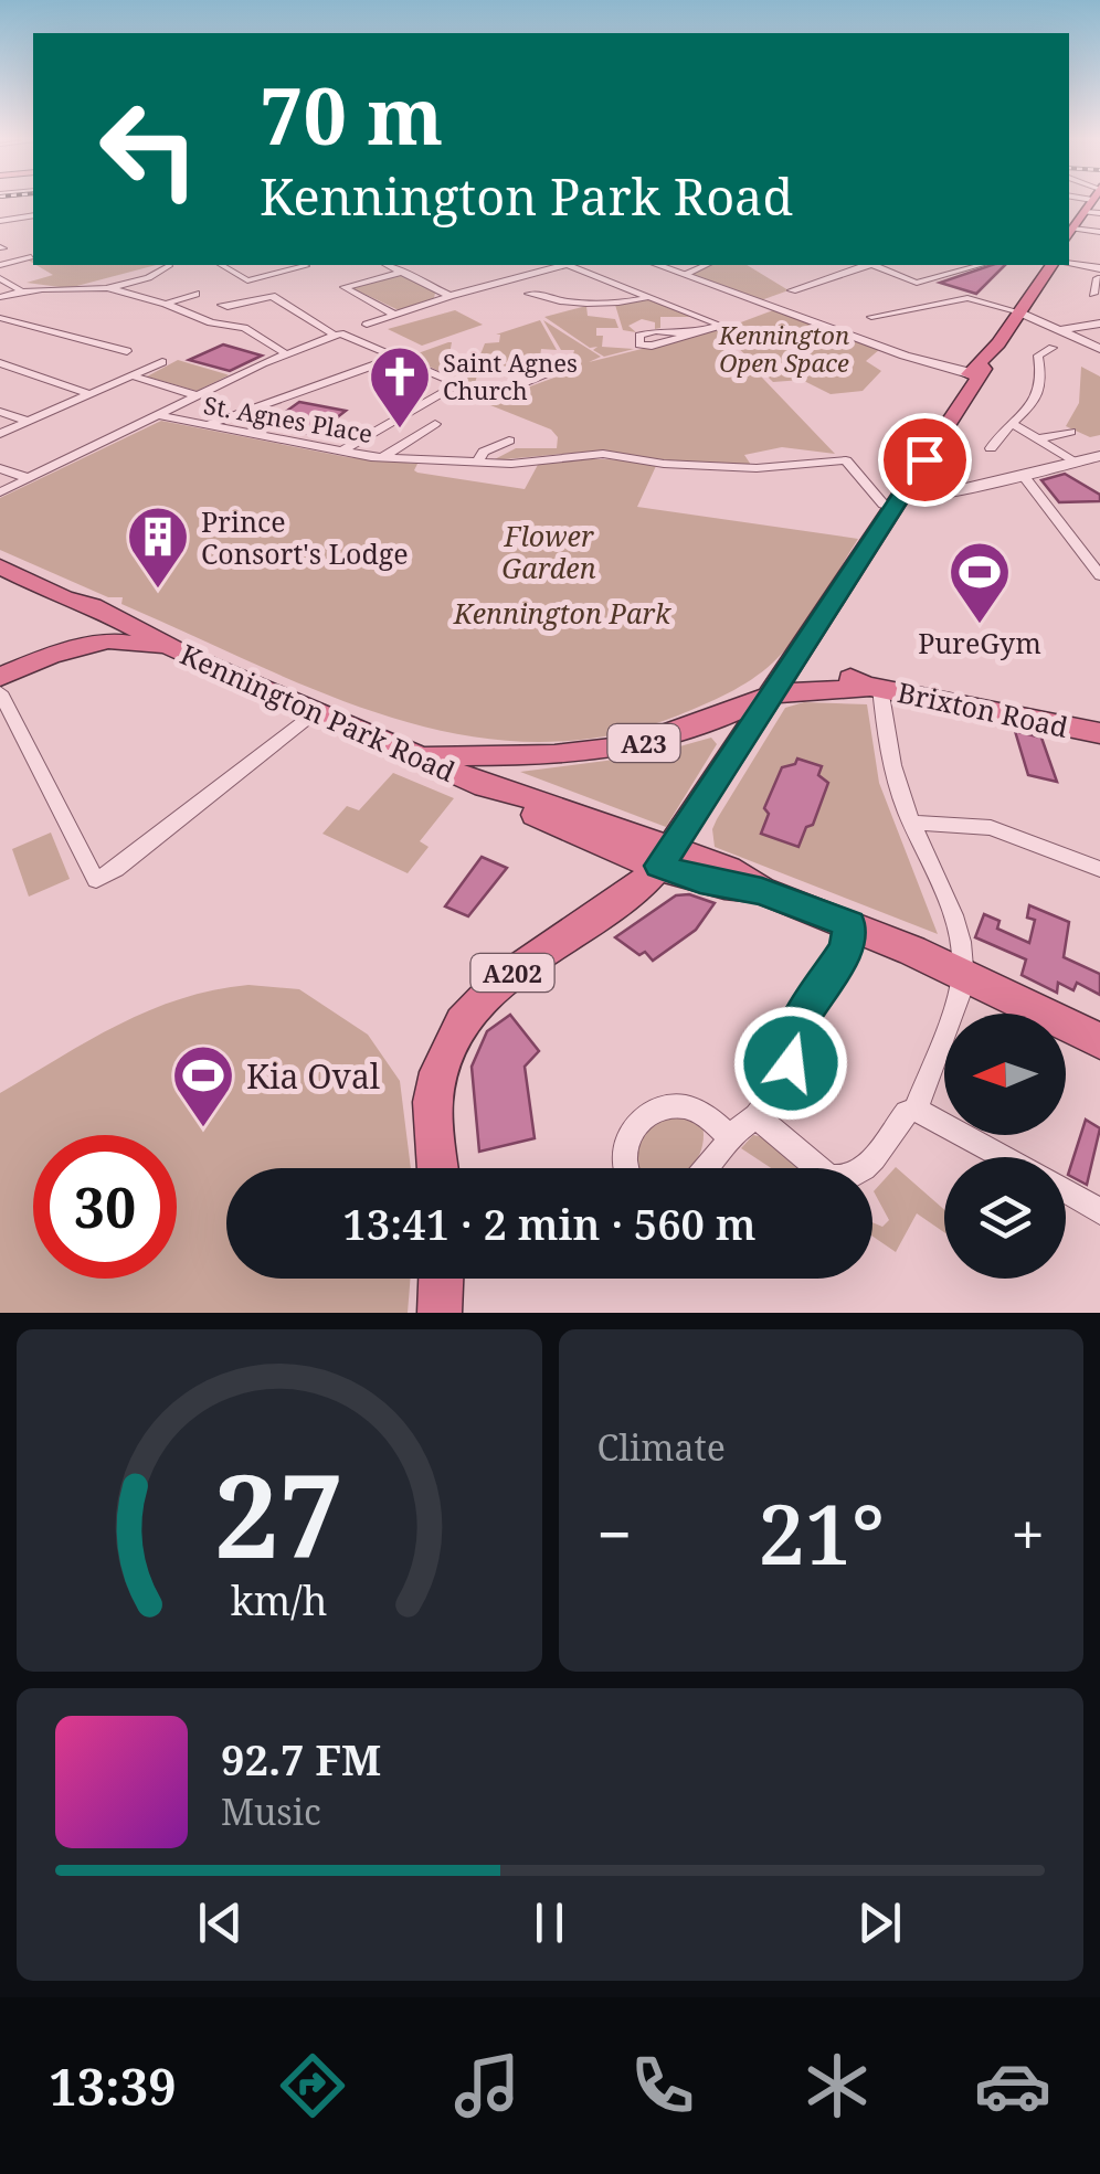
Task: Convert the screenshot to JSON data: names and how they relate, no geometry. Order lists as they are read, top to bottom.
{
  "streets": {
    "highway": [
      "Brixton Road",
      "Kennington Park Road",
      "A23",
      "A202"
    ],
    "street": ["St. Agnes Place"]
  },
  "crossings": [
    ["St. Agnes Place", "A202"],
    ["Brixton Road", "Kennington Park Road"],
    ["Brixton Road", "A202"],
    ["Kennington Park Road", "A202"]
  ],
  "parks": ["Kennington Open Space", "Flower Garden", "Kennington Park"],
  "places": {
    "church": ["Saint Agnes Church"],
    "building": ["Prince Consort's Lodge"],
    "sports": ["PureGym", "Kia Oval"]
  },
  "north": "left",
  "page": {
    "turn": ["70 m", "Kennington Park Road"],
    "limit": "30",
    "trip": "13:41 · 2 min · 560 m",
    "tile": "Climate",
    "heat": ["−", "21°", "+"],
    "song": ["92.7 FM", "Music"],
    "tabs": "13:39",
    "gauge": ["27", "km/h"]
  }
}
